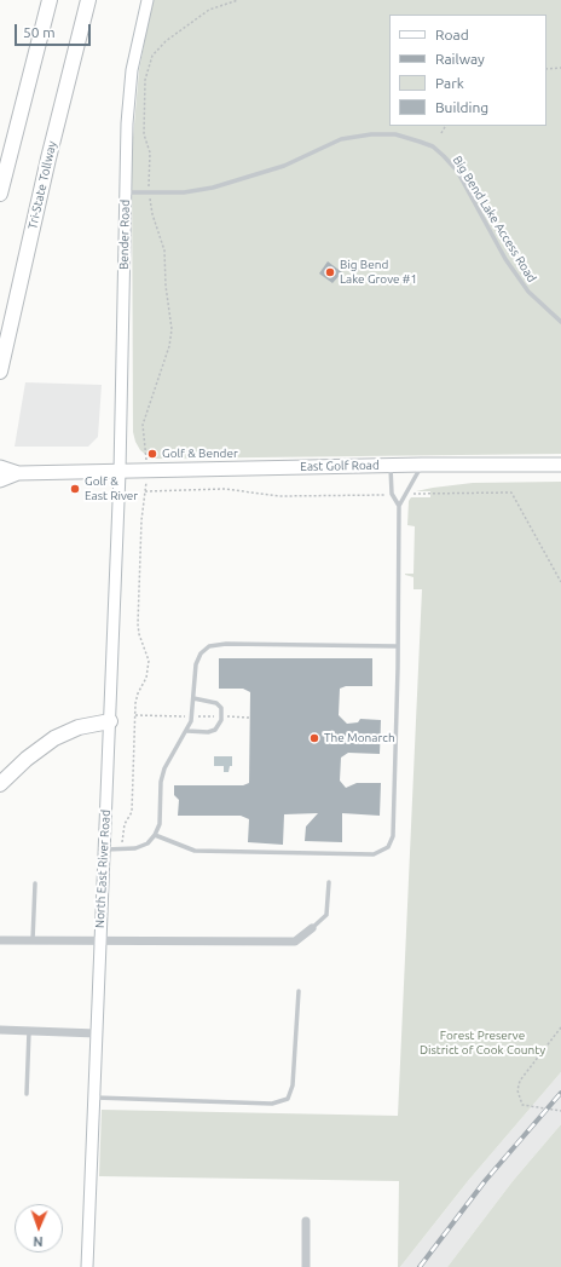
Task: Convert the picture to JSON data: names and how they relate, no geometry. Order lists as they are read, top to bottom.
{
  "streets": {
    "highway": ["Tri-State Tollway"],
    "main road": ["East Golf Road"],
    "street": ["Bender Road", "North East River Road"],
    "lane": ["Big Bend Lake Access Road"]
  },
  "crossings": [
    ["Big Bend Lake Access Road", "Bender Road"],
    ["Bender Road", "East Golf Road"],
    ["Bender Road", "North East River Road"],
    ["East Golf Road", "North East River Road"]
  ],
  "parks": ["Forest Preserve District of Cook County"],
  "places": [
    "Big Bend Lake Grove #1",
    "Golf & Bender",
    "Golf & East River",
    "The Monarch"
  ],
  "legend": [
    "Road",
    "Railway",
    "Park",
    "Building"
  ],
  "scale_bar": "50 m",
  "north": "bottom"
}
